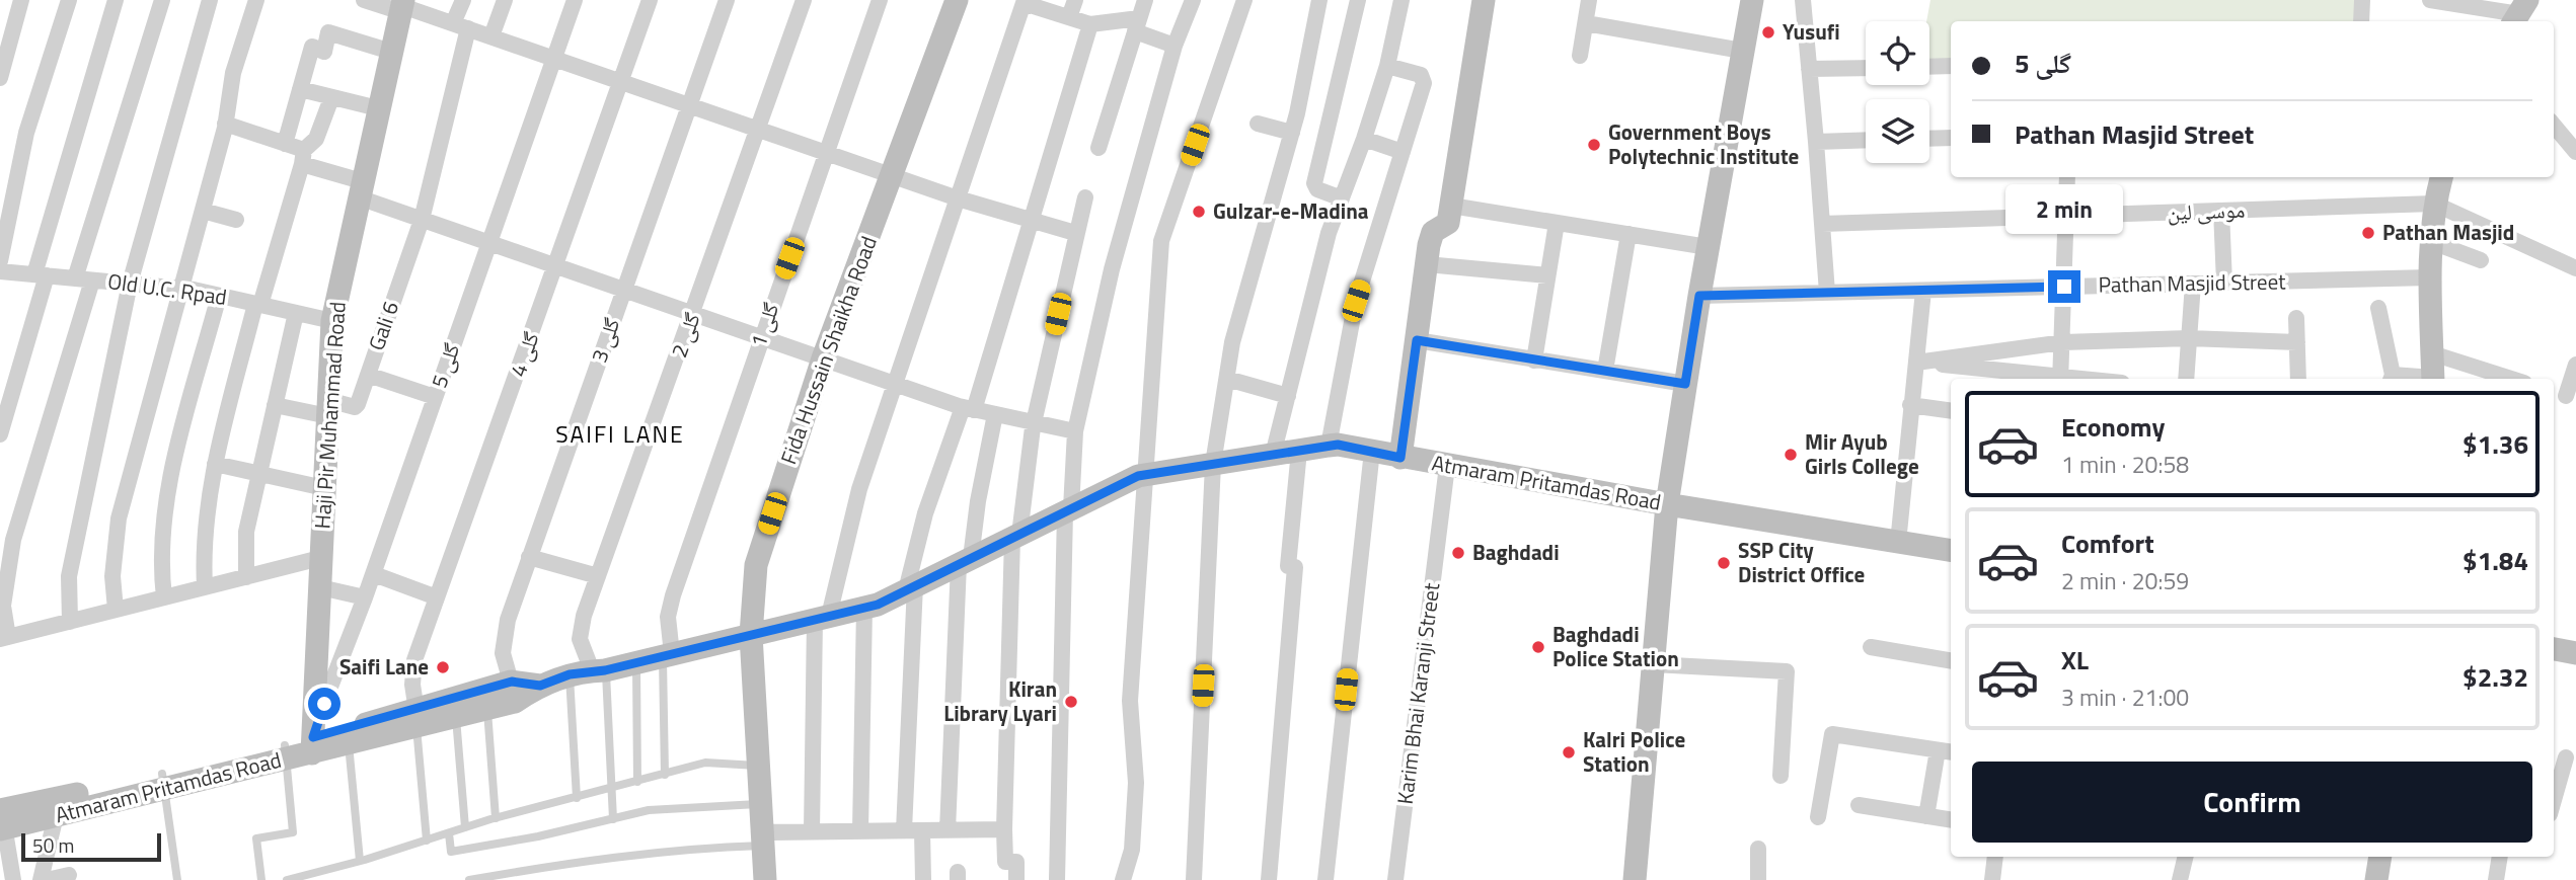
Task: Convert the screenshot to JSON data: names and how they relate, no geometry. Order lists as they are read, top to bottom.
{
  "streets": {
    "main road": ["Fida Hussain Shaikha Road", "Haji Pir Muhammad Road", "Atmaram Pritamdas Road"],
    "street": [
      "موسی لین",
      "Pathan Masjid Street",
      "Old U.C. Rpad",
      "گلی 1",
      "Gali 6",
      "گلی 2",
      "گلی 3",
      "گلی 4",
      "گلی 5",
      "Karim Bhai Karanji Street"
    ]
  },
  "crossings": [
    ["Old U.C. Rpad", "Haji Pir Muhammad Road"],
    ["گلی 1", "Atmaram Pritamdas Road"],
    ["Gali 6", "Haji Pir Muhammad Road"],
    ["گلی 2", "Atmaram Pritamdas Road"],
    ["گلی 3", "Atmaram Pritamdas Road"],
    ["Fida Hussain Shaikha Road", "Atmaram Pritamdas Road"],
    ["گلی 4", "Atmaram Pritamdas Road"],
    ["گلی 5", "Haji Pir Muhammad Road"],
    ["گلی 5", "Atmaram Pritamdas Road"],
    ["Haji Pir Muhammad Road", "Atmaram Pritamdas Road"],
    ["Atmaram Pritamdas Road", "Karim Bhai Karanji Street"]
  ],
  "districts": ["SAIFI LANE"],
  "places": [
    "Yusufi",
    "Government Boys Polytechnic Institute",
    "Gulzar-e-Madina",
    "Pathan Masjid",
    "Mir Ayub Girls College",
    "Baghdadi",
    "SSP City District Office",
    "Baghdadi Police Station",
    "Saifi Lane",
    "Kiran Library Lyari",
    "Kalri Police Station"
  ],
  "scale_bar": "50 m",
  "page": {
    "banner": ["گلی 5", "Pathan Masjid Street"],
    "bubble": "2 min",
    "list": [
      {
        "name": "Economy",
        "note": "1 min · 20:58",
        "value": "$1.36"
      },
      {
        "name": "Comfort",
        "note": "2 min · 20:59",
        "value": "$1.84"
      },
      {
        "name": "XL",
        "note": "3 min · 21:00",
        "value": "$2.32"
      }
    ],
    "buttons": "Confirm",
    "scale": "50 m"
  }
}
